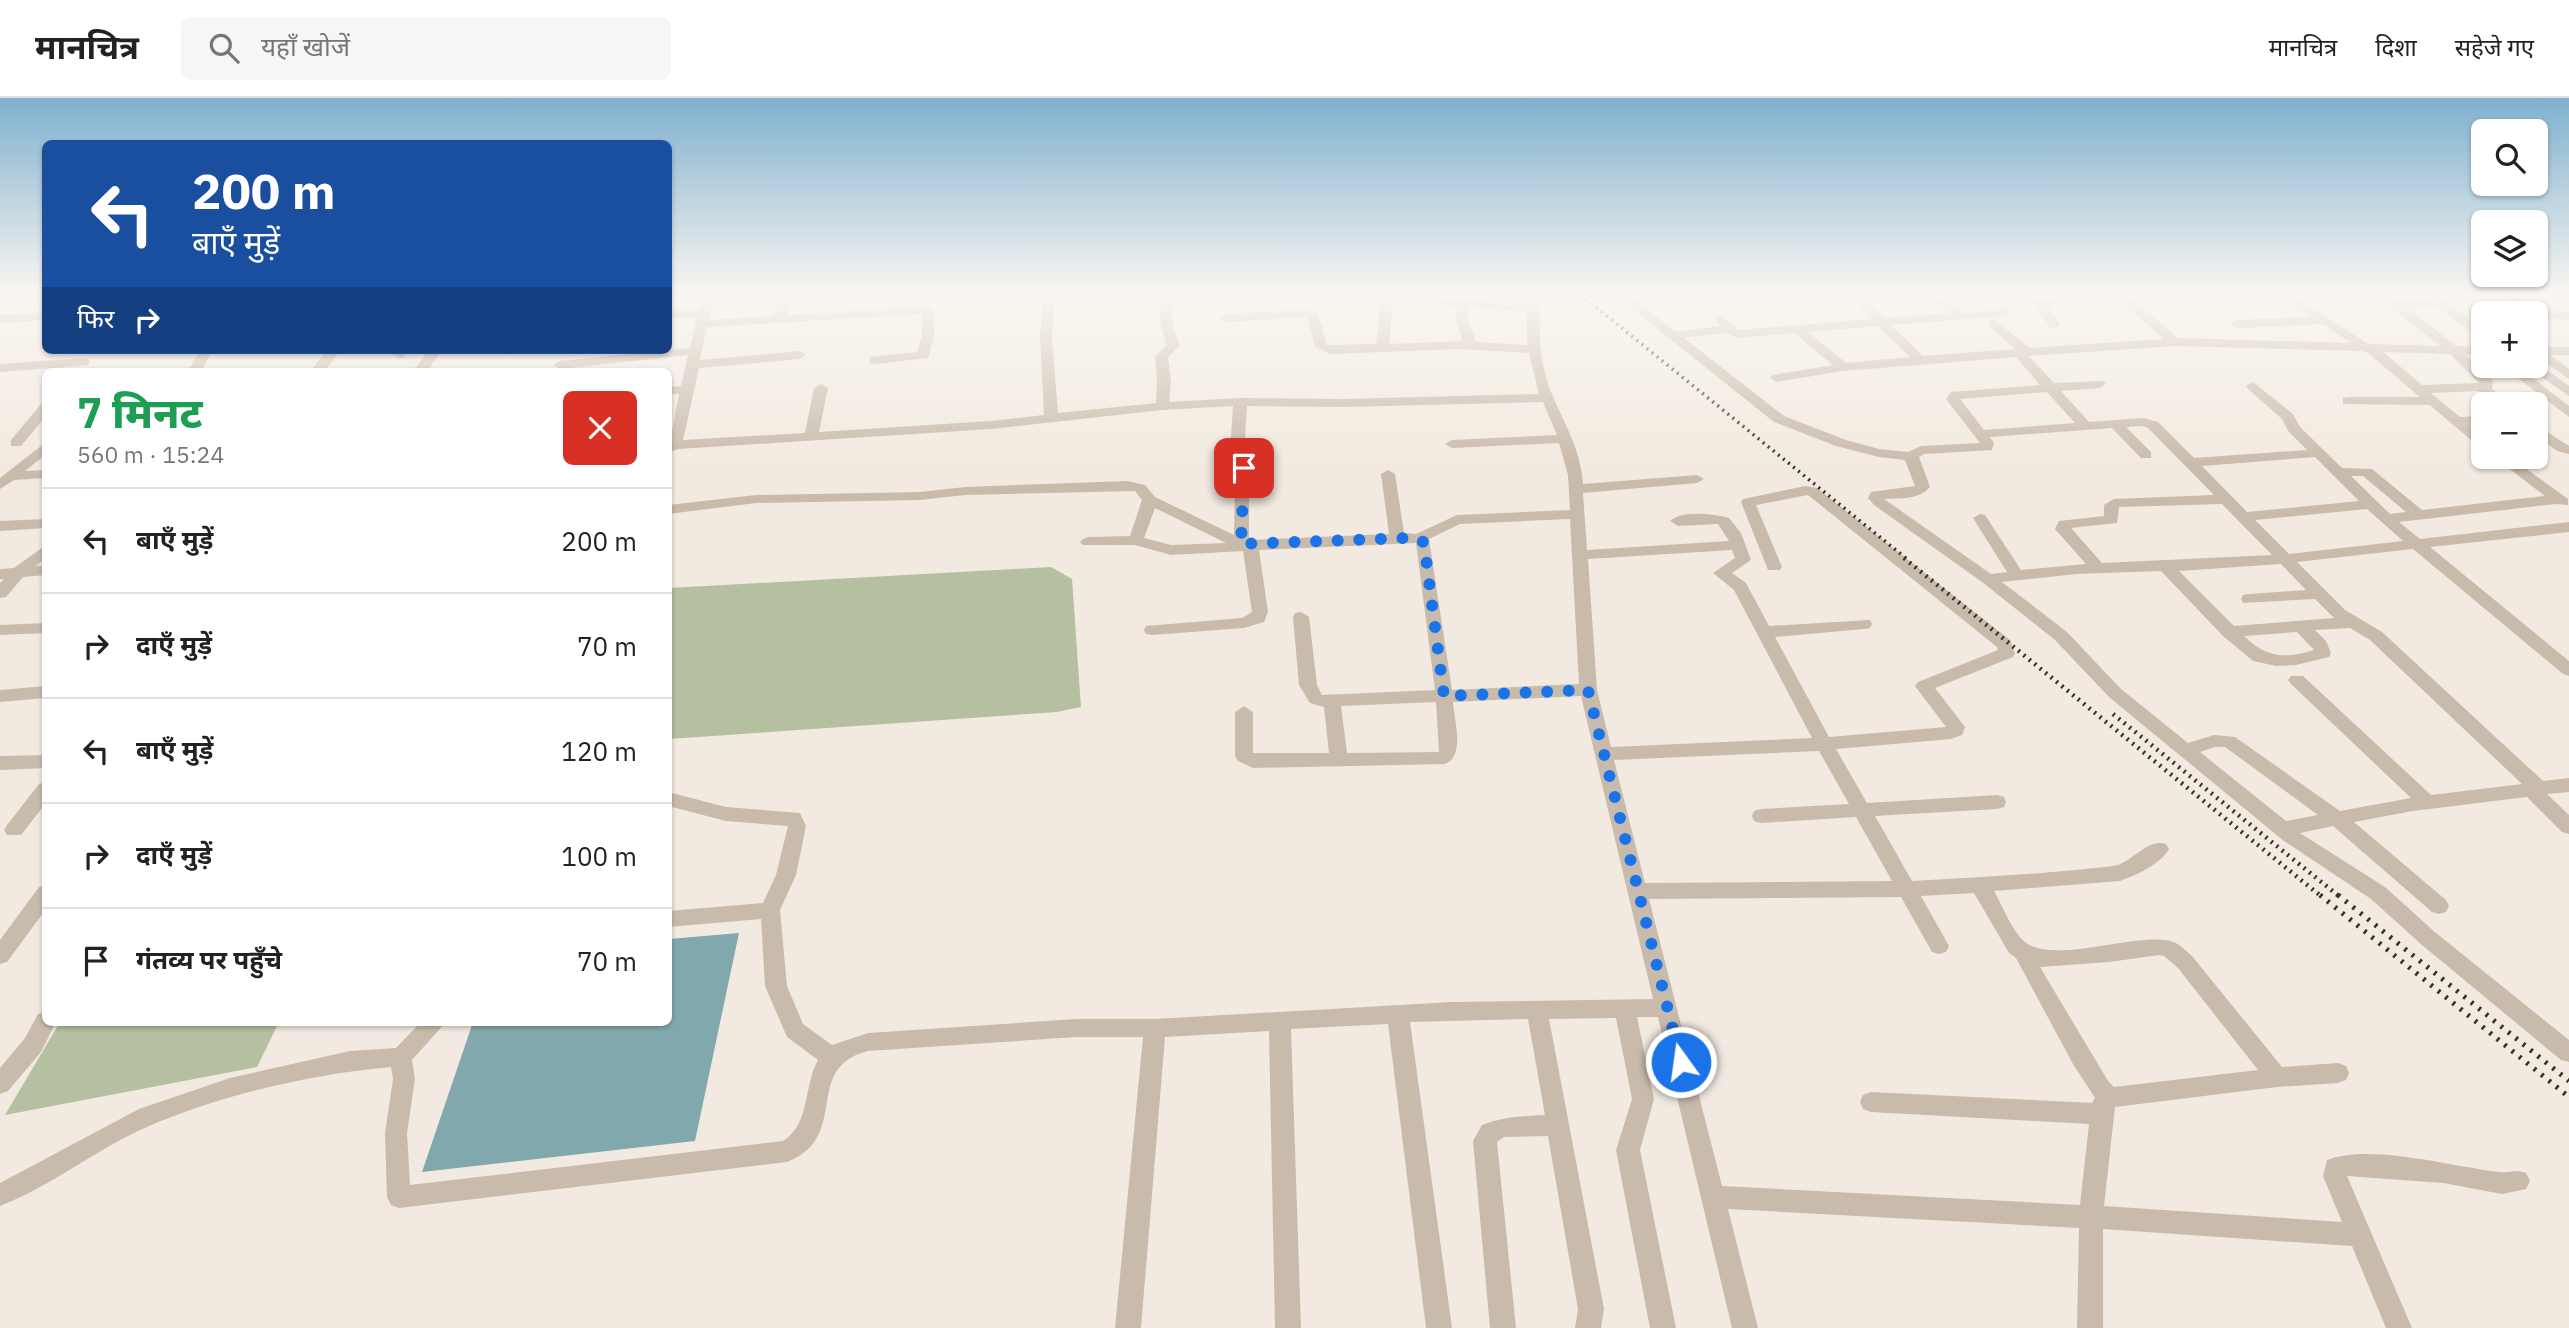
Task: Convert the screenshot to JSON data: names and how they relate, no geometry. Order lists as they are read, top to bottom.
{
  "page": {
    "header": "मानचित्र",
    "search": "यहाँ खोजें",
    "nav": ["मानचित्र", "दिशा", "सहेजे गए"],
    "map_buttons": ["+", "−"],
    "turn": ["200 m", "बाएँ मुड़ें"],
    "then": "फिर",
    "heading": ["7 मिनट", "560 m · 15:24"],
    "list": [
      {
        "name": "बाएँ मुड़ें",
        "value": "200 m"
      },
      {
        "name": "दाएँ मुड़ें",
        "value": "70 m"
      },
      {
        "name": "बाएँ मुड़ें",
        "value": "120 m"
      },
      {
        "name": "दाएँ मुड़ें",
        "value": "100 m"
      },
      {
        "name": "गंतव्य पर पहुँचे",
        "value": "70 m"
      }
    ]
  }
}
